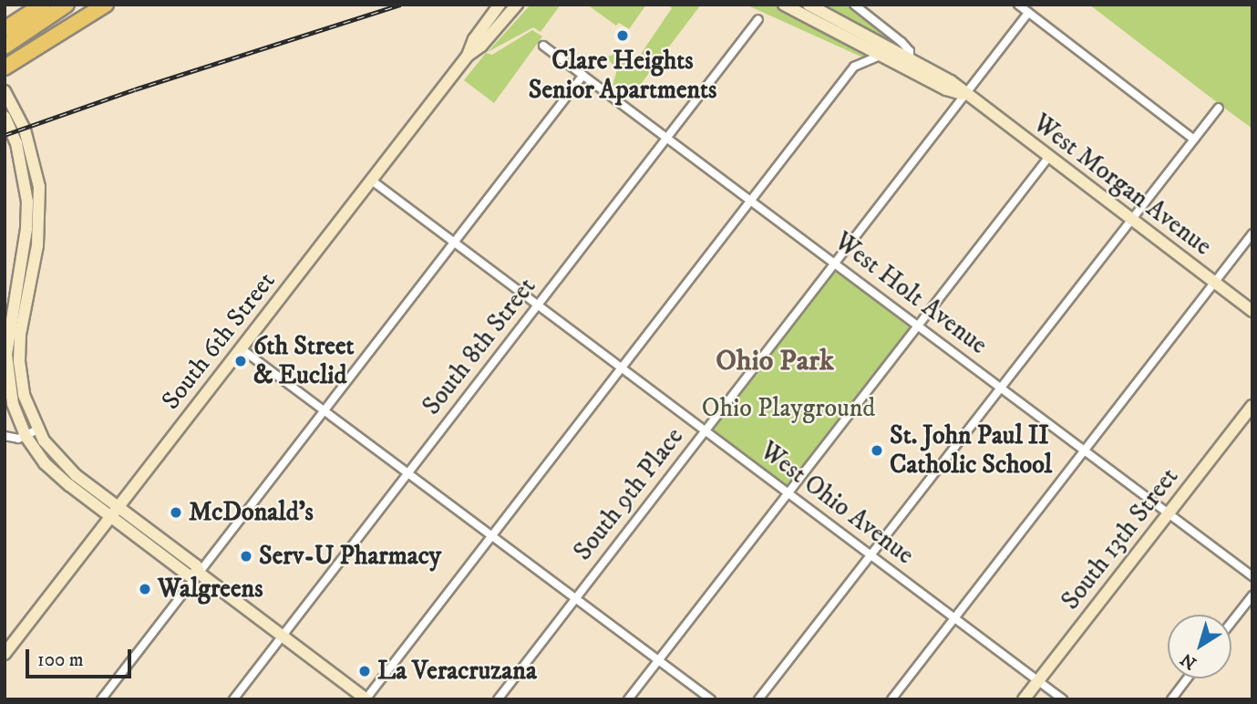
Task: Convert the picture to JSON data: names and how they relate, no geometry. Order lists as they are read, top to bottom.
{
  "streets": {
    "street": [
      "West Morgan Avenue",
      "West Holt Avenue",
      "South 6th Street",
      "South 8th Street",
      "South 9th Place",
      "West Ohio Avenue",
      "South 13th Street"
    ]
  },
  "crossings": [
    ["West Morgan Avenue", "South 9th Place"],
    ["West Holt Avenue", "South 8th Street"],
    ["West Holt Avenue", "South 9th Place"],
    ["West Holt Avenue", "South 13th Street"],
    ["South 6th Street", "West Ohio Avenue"],
    ["South 8th Street", "West Ohio Avenue"],
    ["South 9th Place", "West Ohio Avenue"],
    ["West Ohio Avenue", "South 13th Street"]
  ],
  "districts": ["Ohio Park"],
  "parks": ["Ohio Playground"],
  "places": [
    "Clare Heights Senior Apartments",
    "6th Street & Euclid",
    "St. John Paul II Catholic School",
    "McDonald's",
    "Serv-U Pharmacy",
    "Walgreens",
    "La Veracruzana"
  ],
  "scale_bar": "100 m",
  "north": "bottom left"
}
